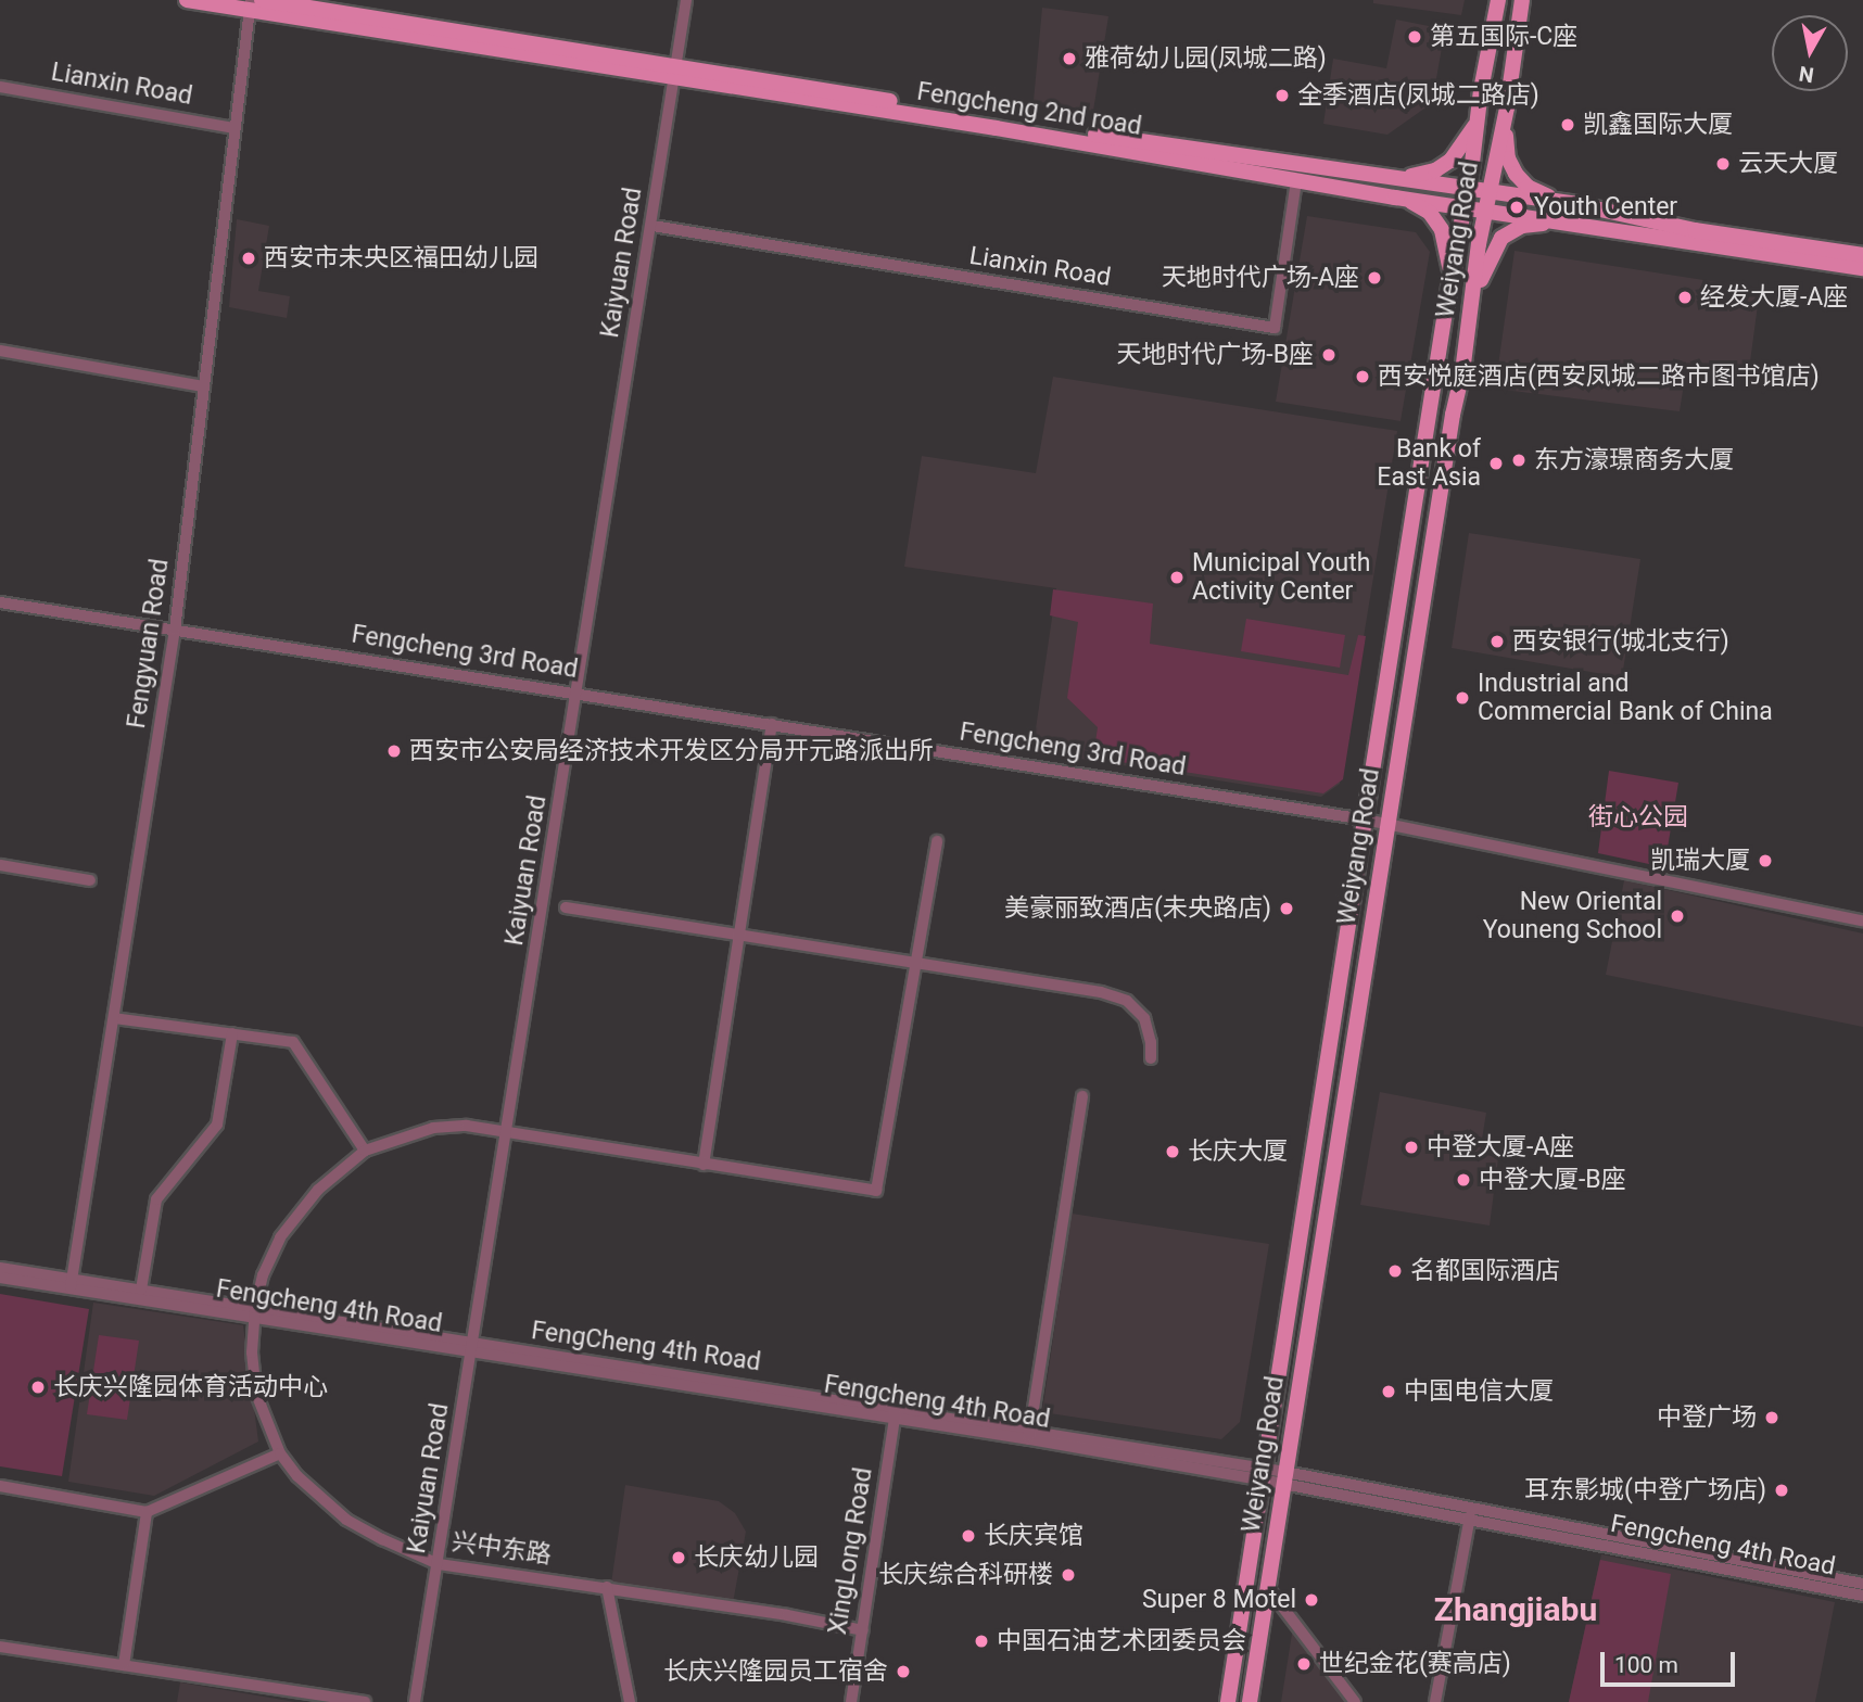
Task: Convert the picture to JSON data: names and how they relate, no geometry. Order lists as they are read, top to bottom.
{
  "streets": {
    "main road": ["Fengcheng 2nd road", "Weiyang Road"],
    "street": [
      "Lianxin Road",
      "Kaiyuan Road",
      "Fengyuan Road",
      "Fengcheng 3rd Road",
      "Fengcheng 4th Road",
      "FengCheng 4th Road",
      "兴中东路",
      "XingLong Road"
    ]
  },
  "crossings": [
    ["Lianxin Road", "Fengcheng 2nd road"],
    ["Lianxin Road", "Kaiyuan Road"],
    ["Lianxin Road", "Fengyuan Road"],
    ["Fengcheng 2nd road", "Weiyang Road"],
    ["Fengcheng 2nd road", "Kaiyuan Road"],
    ["Fengcheng 2nd road", "Fengyuan Road"],
    ["Weiyang Road", "Fengcheng 3rd Road"],
    ["Weiyang Road", "Fengcheng 4th Road"],
    ["Weiyang Road", "FengCheng 4th Road"],
    ["Kaiyuan Road", "Fengcheng 3rd Road"],
    ["Kaiyuan Road", "FengCheng 4th Road"],
    ["Kaiyuan Road", "兴中东路"],
    ["Fengyuan Road", "Fengcheng 3rd Road"],
    ["Fengyuan Road", "Fengcheng 4th Road"],
    ["Fengyuan Road", "FengCheng 4th Road"],
    ["Fengcheng 4th Road", "FengCheng 4th Road"],
    ["Fengcheng 4th Road", "兴中东路"],
    ["FengCheng 4th Road", "兴中东路"],
    ["FengCheng 4th Road", "XingLong Road"],
    ["兴中东路", "XingLong Road"]
  ],
  "districts": ["Zhangjiabu"],
  "parks": ["街心公园"],
  "places": [
    "第五国际-C座",
    "雅荷幼儿园(凤城二路)",
    "全季酒店(凤城二路店)",
    "凯鑫国际大厦",
    "云天大厦",
    "Youth Center",
    "西安市未央区福田幼儿园",
    "天地时代广场-A座",
    "经发大厦-A座",
    "天地时代广场-B座",
    "西安悦庭酒店(西安凤城二路市图书馆店)",
    "东方濠璟商务大厦",
    "Bank of East Asia",
    "Municipal Youth Activity Center",
    "西安银行(城北支行)",
    "Industrial and Commercial Bank of China",
    "西安市公安局经济技术开发区分局开元路派出所",
    "凯瑞大厦",
    "美豪丽致酒店(未央路店)",
    "New Oriental Youneng School",
    "中登大厦-A座",
    "长庆大厦",
    "中登大厦-B座",
    "名都国际酒店",
    "长庆兴隆园体育活动中心",
    "中国电信大厦",
    "中登广场",
    "耳东影城(中登广场店)",
    "长庆宾馆",
    "长庆幼儿园",
    "长庆综合科研楼",
    "Super 8 Motel",
    "中国石油艺术团委员会",
    "世纪金花(赛高店)",
    "长庆兴隆园员工宿舍"
  ],
  "scale_bar": "100 m",
  "north": "bottom"
}
